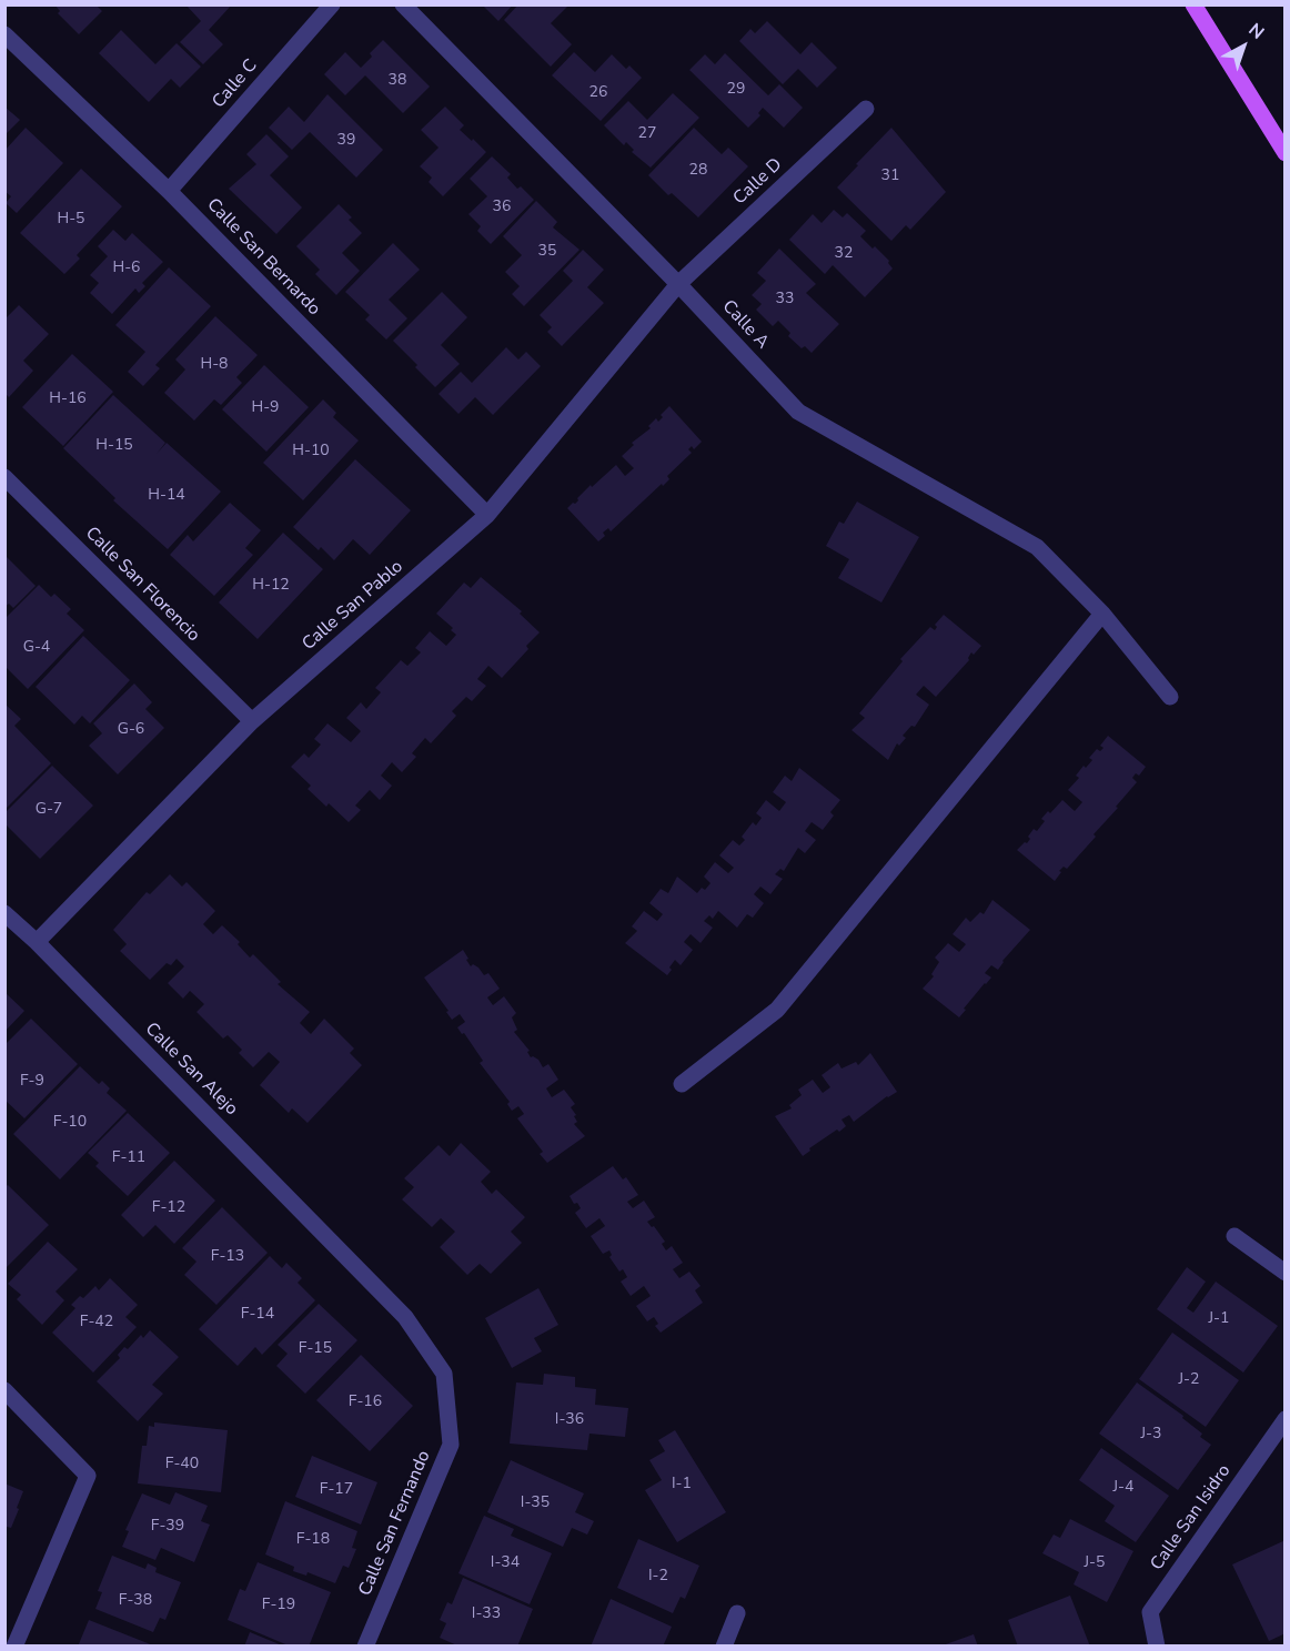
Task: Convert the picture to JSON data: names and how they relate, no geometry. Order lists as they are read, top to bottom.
{
  "streets": {
    "street": [
      "Calle C",
      "Calle D",
      "Calle San Bernardo",
      "Calle A",
      "Calle San Florencio",
      "Calle San Pablo",
      "Calle San Alejo",
      "Calle San Isidro",
      "Calle San Fernando"
    ]
  },
  "crossings": [
    ["Calle C", "Calle San Bernardo"],
    ["Calle D", "Calle A"],
    ["Calle D", "Calle San Pablo"],
    ["Calle San Bernardo", "Calle San Pablo"],
    ["Calle A", "Calle San Pablo"],
    ["Calle San Florencio", "Calle San Pablo"],
    ["Calle San Pablo", "Calle San Alejo"],
    ["Calle San Alejo", "Calle San Fernando"]
  ],
  "house_numbers": [
    "38",
    "29",
    "26",
    "27",
    "39",
    "28",
    "31",
    "36",
    "H-5",
    "35",
    "32",
    "H-6",
    "33",
    "H-8",
    "H-16",
    "H-9",
    "H-15",
    "H-10",
    "H-14",
    "H-12",
    "G-4",
    "G-6",
    "G-7",
    "F-9",
    "F-10",
    "F-11",
    "F-12",
    "F-13",
    "F-14",
    "J-1",
    "F-42",
    "F-15",
    "J-2",
    "F-16",
    "I-36",
    "J-3",
    "F-40",
    "I-1",
    "J-4",
    "F-17",
    "I-35",
    "F-39",
    "F-18",
    "I-34",
    "J-5",
    "I-2",
    "F-38",
    "F-19",
    "I-33"
  ],
  "north": "top right"
}
